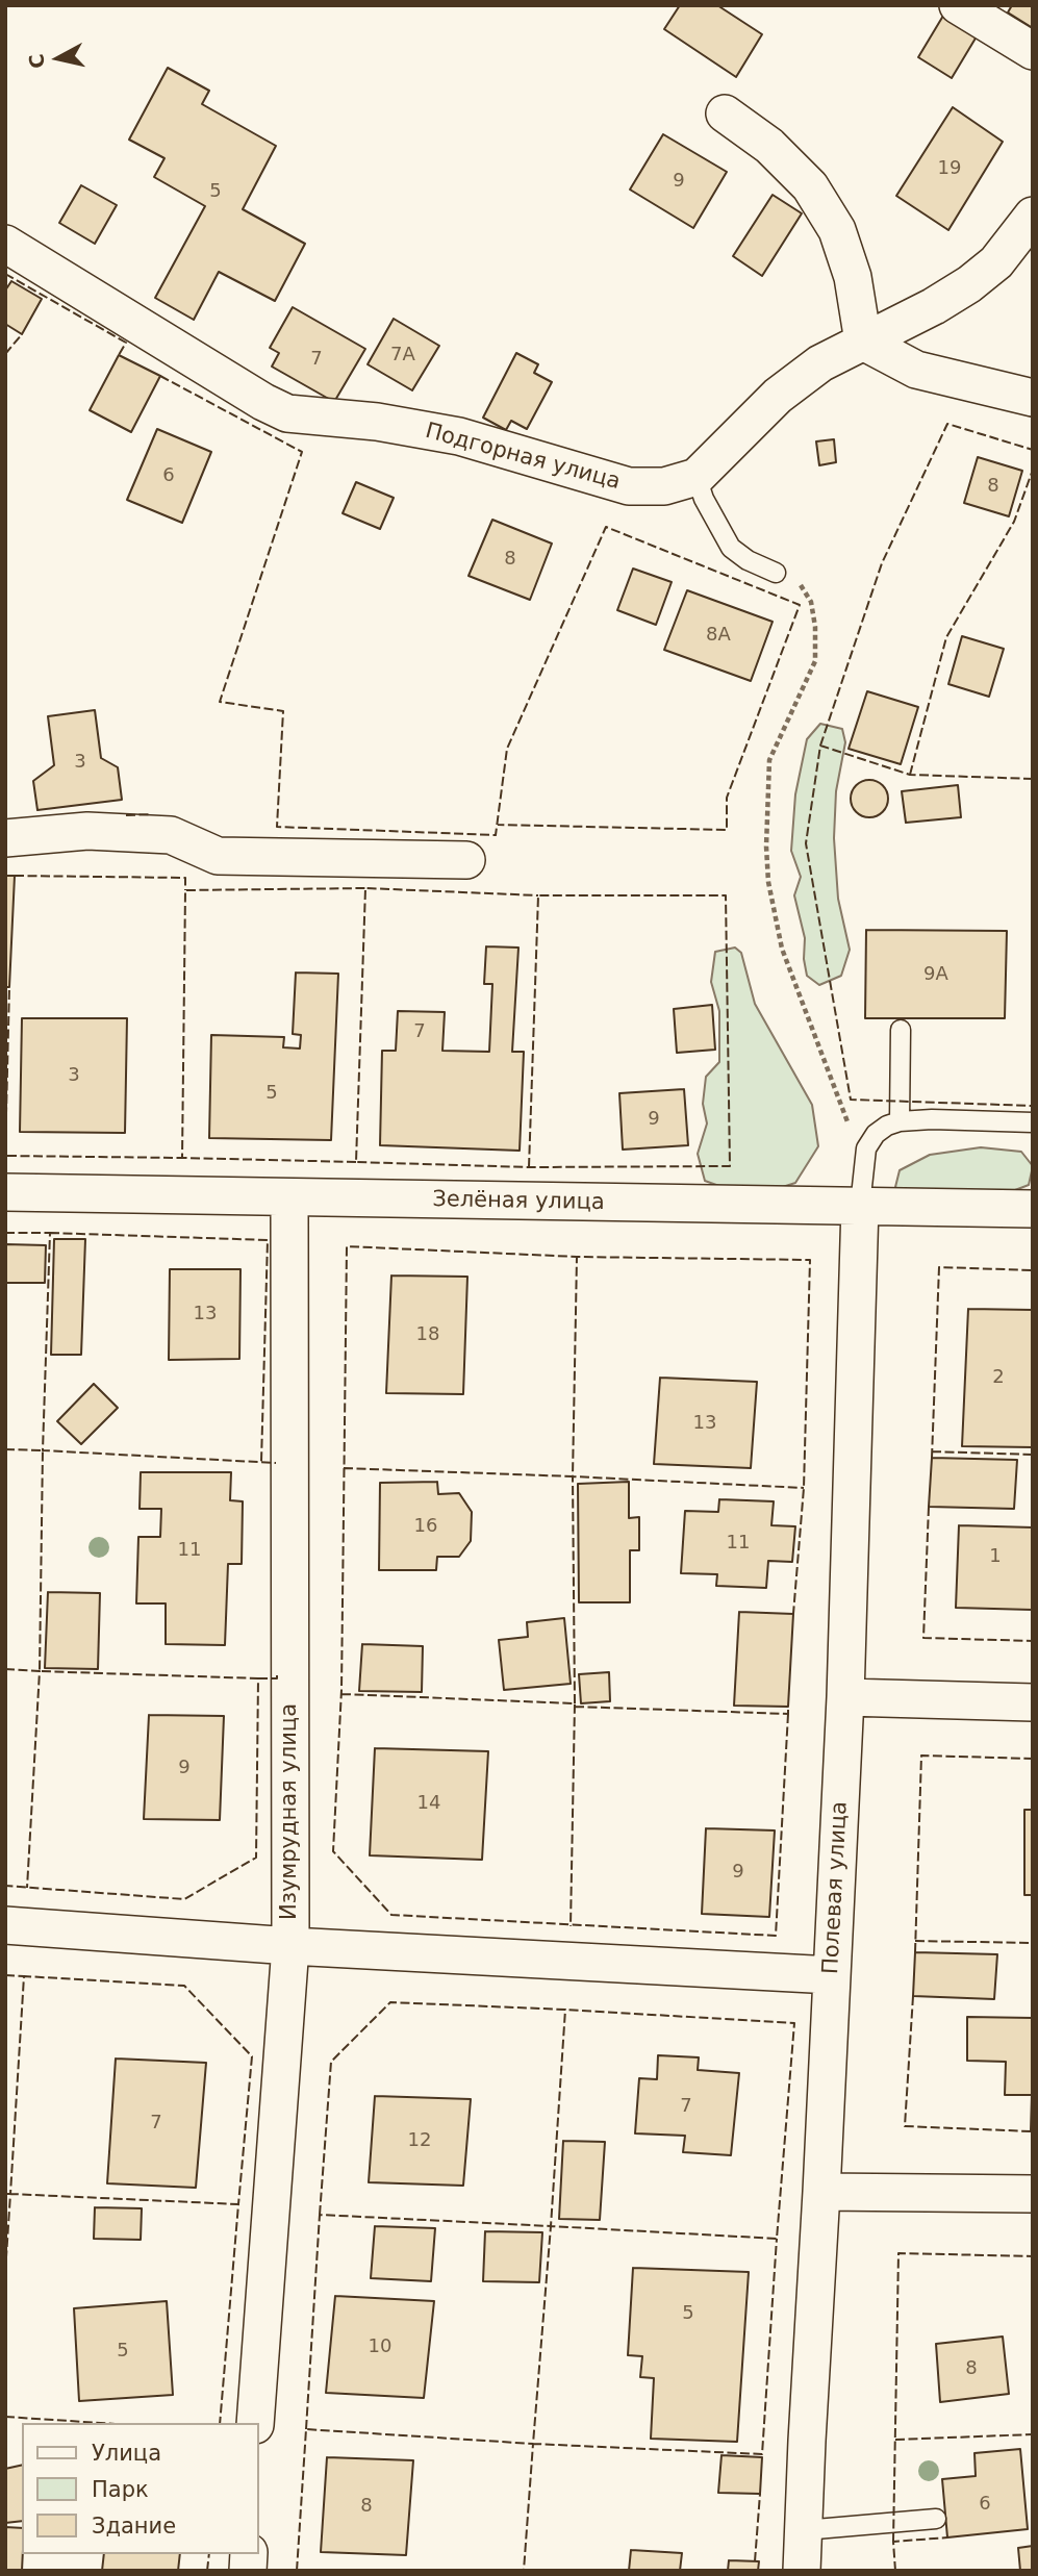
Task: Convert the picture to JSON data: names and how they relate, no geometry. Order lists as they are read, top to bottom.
{
  "streets": {
    "street": [
      "Подгорная улица",
      "Зелёная улица",
      "Изумрудная улица",
      "Полевая улица"
    ]
  },
  "crossings": [
    ["Зелёная улица", "Изумрудная улица"],
    ["Зелёная улица", "Полевая улица"]
  ],
  "house_numbers": [
    "19",
    "9",
    "5",
    "7А",
    "7",
    "6",
    "8",
    "8",
    "8А",
    "3",
    "9А",
    "7",
    "3",
    "5",
    "9",
    "13",
    "18",
    "2",
    "13",
    "16",
    "11",
    "11",
    "1",
    "9",
    "14",
    "9",
    "7",
    "7",
    "12",
    "5",
    "10",
    "5",
    "8",
    "6",
    "8"
  ],
  "legend": ["Улица", "Парк", "Здание"],
  "north": "left"
}
